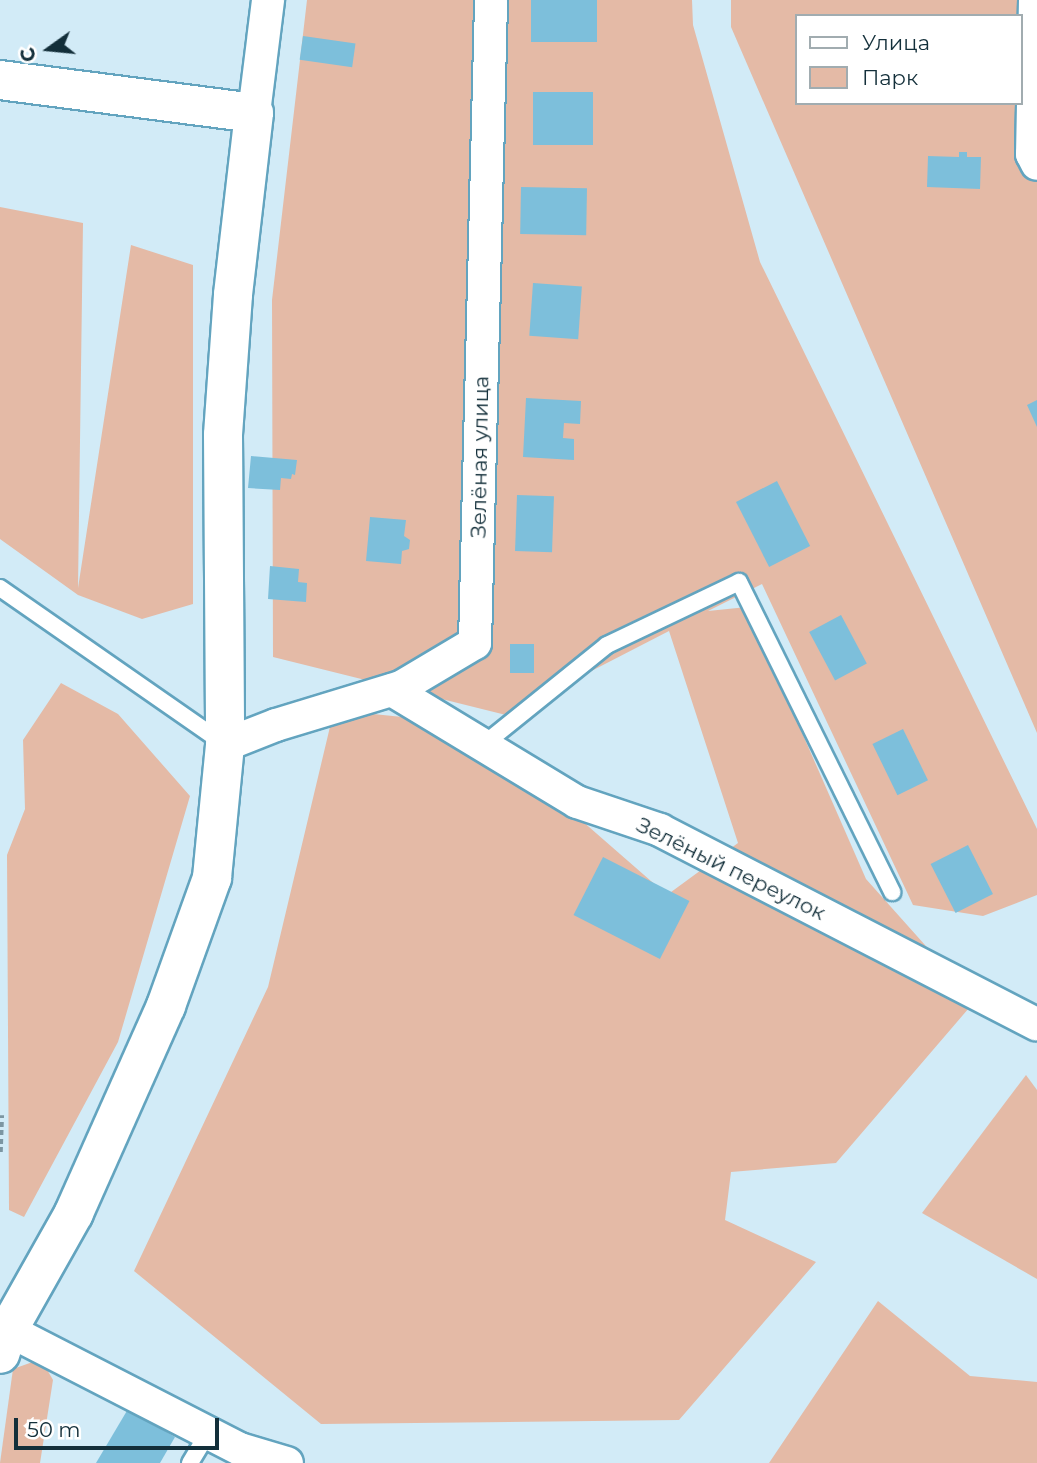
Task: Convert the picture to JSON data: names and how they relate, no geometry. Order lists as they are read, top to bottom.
{
  "streets": {
    "street": ["Зелёная улица", "Зелёный переулок"]
  },
  "crossings": [
    ["Зелёная улица", "Зелёный переулок"]
  ],
  "legend": ["Улица", "Парк"],
  "scale_bar": "50 m",
  "north": "left"
}
